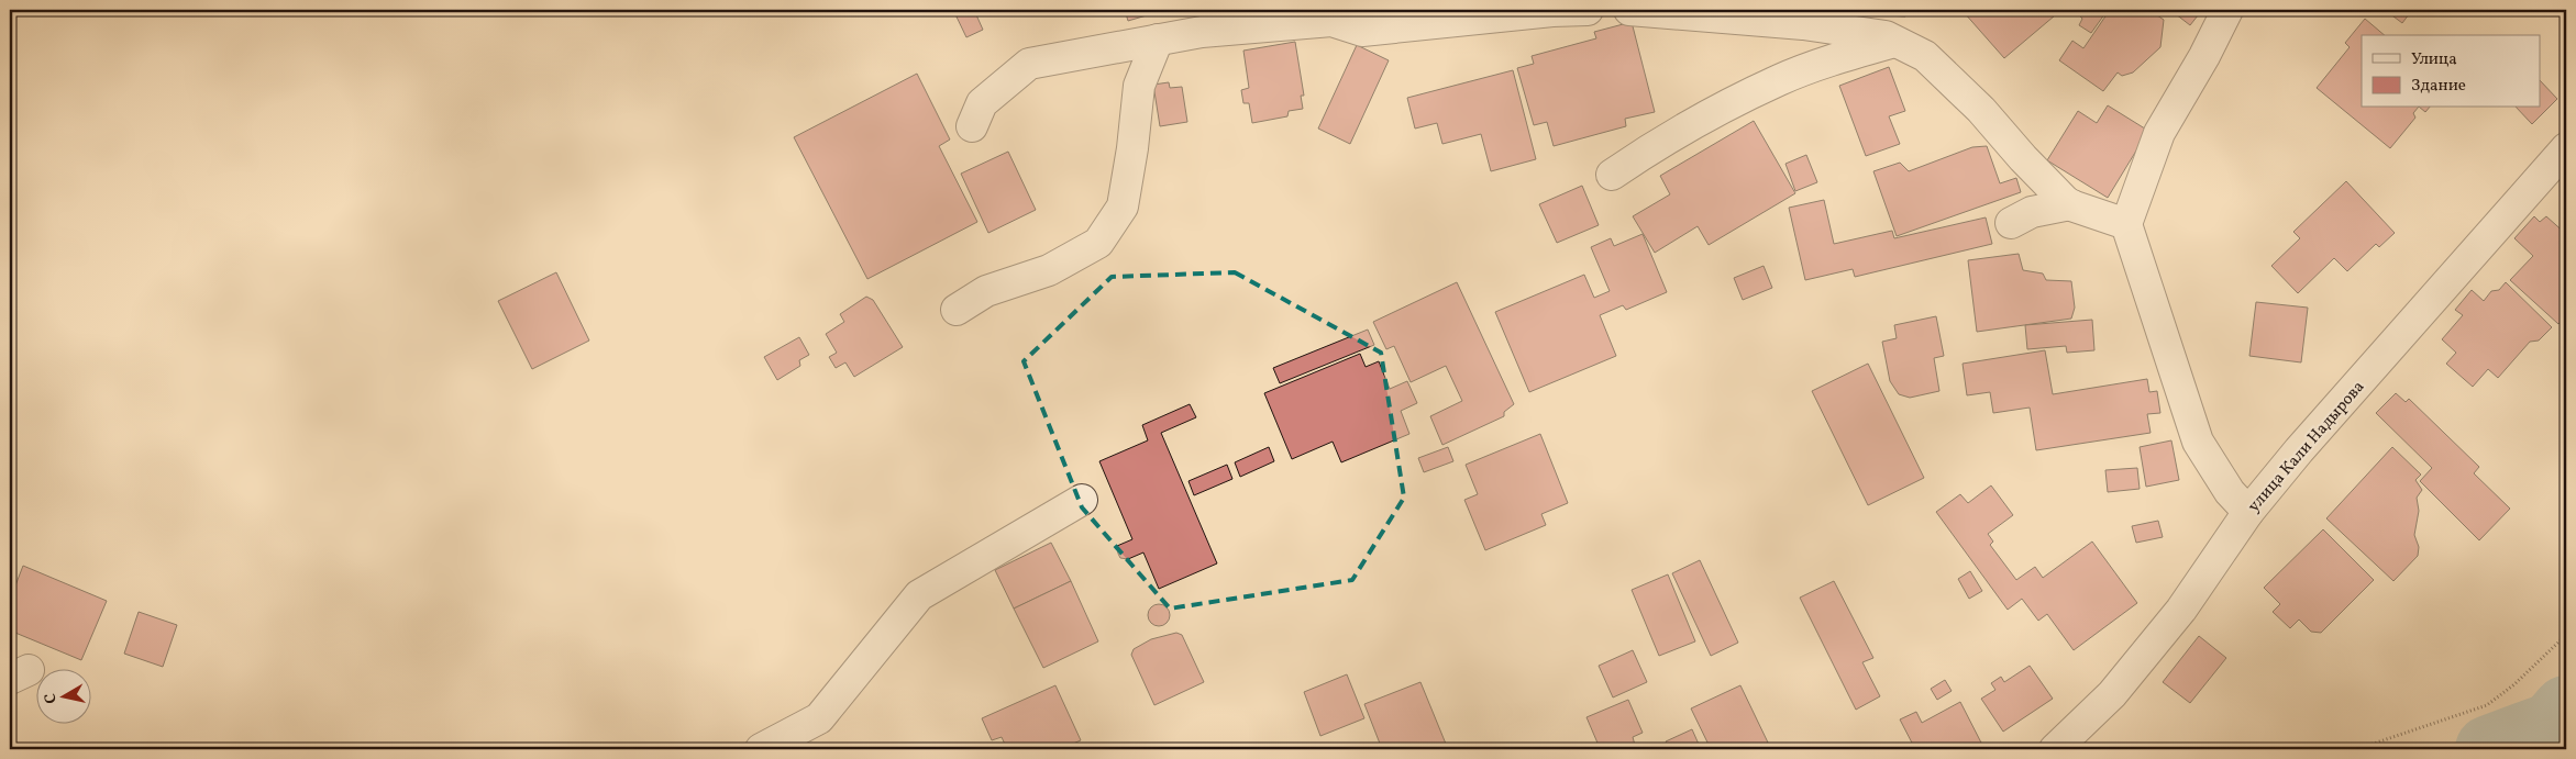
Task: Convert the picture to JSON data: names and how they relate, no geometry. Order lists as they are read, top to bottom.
{
  "streets": {
    "street": ["улица Кали Надырова"]
  },
  "legend": ["Улица", "Здание"],
  "north": "left"
}
